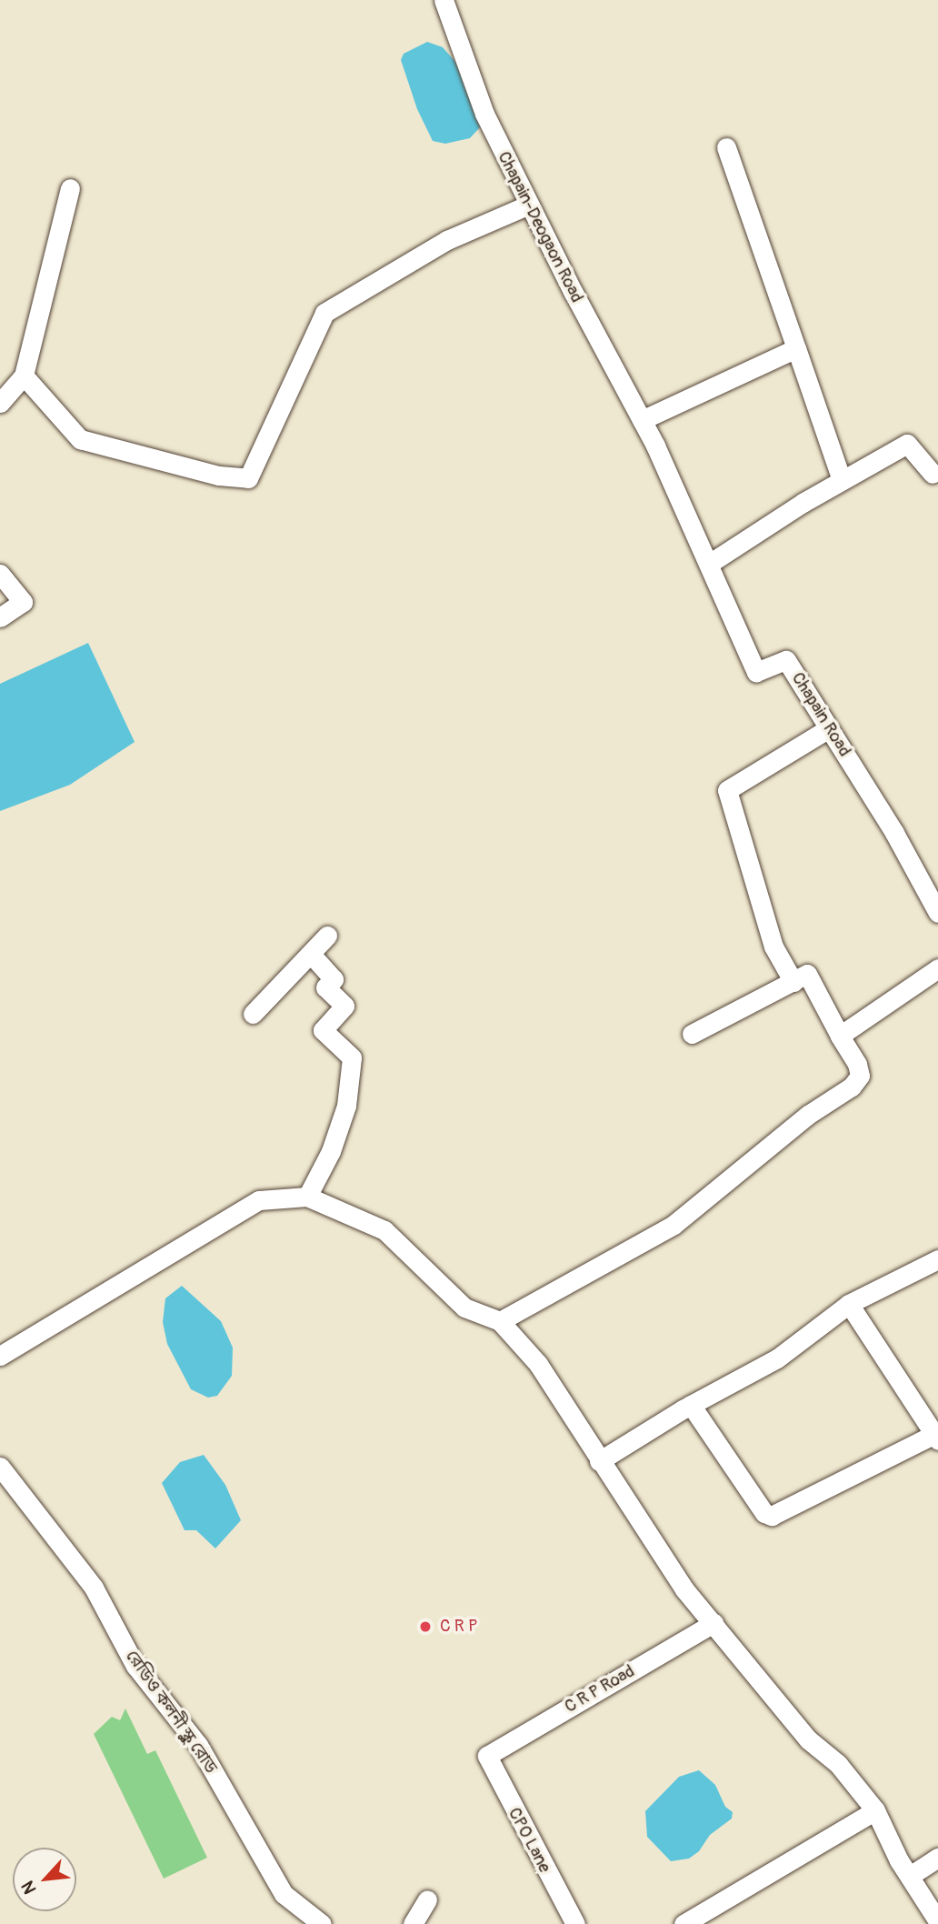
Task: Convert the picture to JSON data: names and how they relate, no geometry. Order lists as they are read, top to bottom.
{
  "streets": {
    "street": [
      "Chapain-Deogaon Road",
      "Chapain Road",
      "C R P Road",
      "রেডিও কলনী স্কুল রোড",
      "CPO Lane"
    ]
  },
  "crossings": [
    ["Chapain-Deogaon Road", "Chapain Road"],
    ["C R P Road", "CPO Lane"]
  ],
  "places": ["C R P"],
  "north": "bottom left"
}
